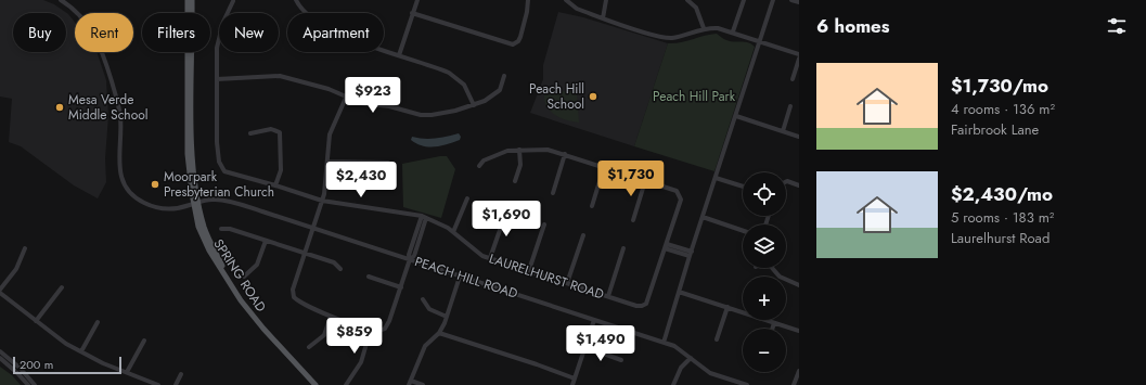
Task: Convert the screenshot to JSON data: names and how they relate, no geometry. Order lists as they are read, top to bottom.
{
  "streets": {
    "main road": ["SPRING ROAD"],
    "street": ["LAURELHURST ROAD", "PEACH HILL ROAD"]
  },
  "crossings": [
    ["SPRING ROAD", "PEACH HILL ROAD"]
  ],
  "parks": ["Peach Hill Park"],
  "places": ["Peach Hill School", "Mesa Verde Middle School", "Moorpark Presbyterian Church"],
  "scale_bar": "200 m",
  "page": {
    "heading": "6 homes",
    "chip": [
      "Buy",
      "Rent",
      "Filters",
      "New",
      "Apartment"
    ],
    "list": [
      {
        "name": "$1,730/mo",
        "note": "4 rooms · 136 m² · Fairbrook Lane"
      },
      {
        "name": "$2,430/mo",
        "note": "5 rooms · 183 m² · Laurelhurst Road"
      }
    ],
    "price": [
      "$923",
      "$1,730",
      "$2,430",
      "$1,690",
      "$859",
      "$1,490"
    ],
    "map_buttons": ["+", "−"],
    "scale": "200 m"
  }
}
